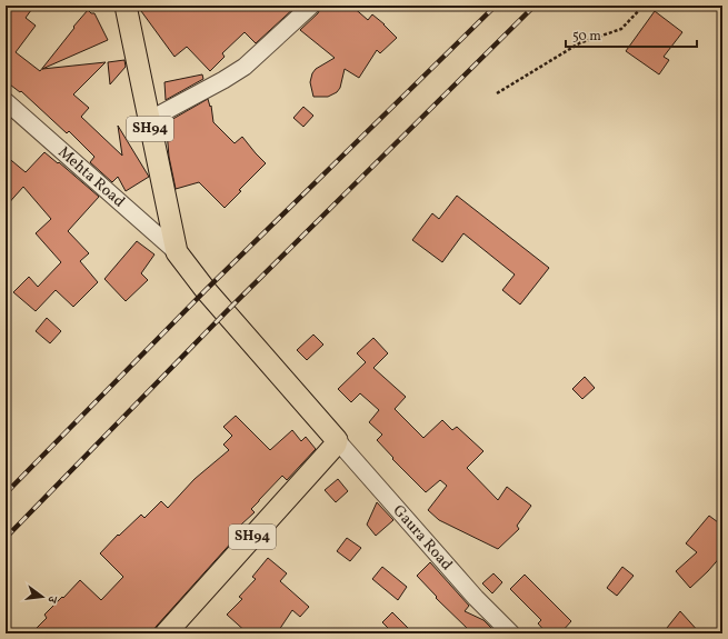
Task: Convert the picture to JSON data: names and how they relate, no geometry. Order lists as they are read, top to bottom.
{
  "streets": {
    "main road": ["SH94"],
    "street": ["Mehta Road", "Gaura Road"]
  },
  "crossings": [
    ["SH94", "Mehta Road"],
    ["SH94", "Gaura Road"]
  ],
  "scale_bar": "50 m",
  "north": "right"
}
